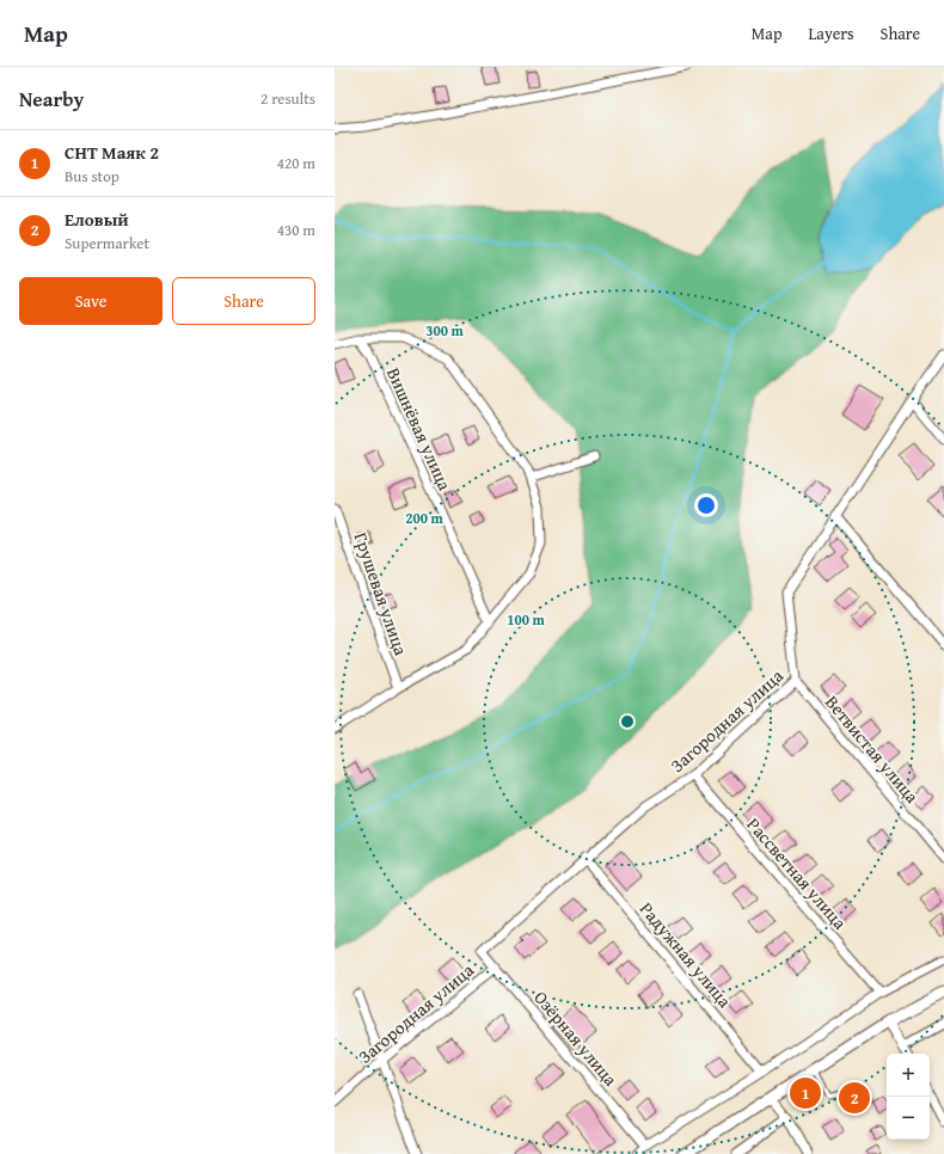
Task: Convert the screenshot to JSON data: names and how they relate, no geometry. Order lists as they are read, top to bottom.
{
  "streets": {
    "street": [
      "Вишнёвая улица",
      "Грушевая улица",
      "Загородная улица",
      "Ветвистая улица",
      "Рассветная улица",
      "Радужная улица",
      "Озёрная улица"
    ]
  },
  "crossings": [
    ["Загородная улица", "Ветвистая улица"],
    ["Загородная улица", "Рассветная улица"],
    ["Загородная улица", "Радужная улица"],
    ["Загородная улица", "Озёрная улица"]
  ],
  "page": {
    "header": "Map",
    "nav": ["Map", "Layers", "Share"],
    "heading": ["Nearby", "2 results"],
    "list": [
      {
        "mark": "1",
        "name": "СНТ Маяк 2",
        "note": "Bus stop",
        "value": "420 m"
      },
      {
        "mark": "2",
        "name": "Еловый",
        "note": "Supermarket",
        "value": "430 m"
      }
    ],
    "buttons": ["Save", "Share"],
    "map_buttons": ["+", "−"],
    "pins": ["1", "2"]
  },
  "rings": ["300 m", "200 m", "100 m"]
}
